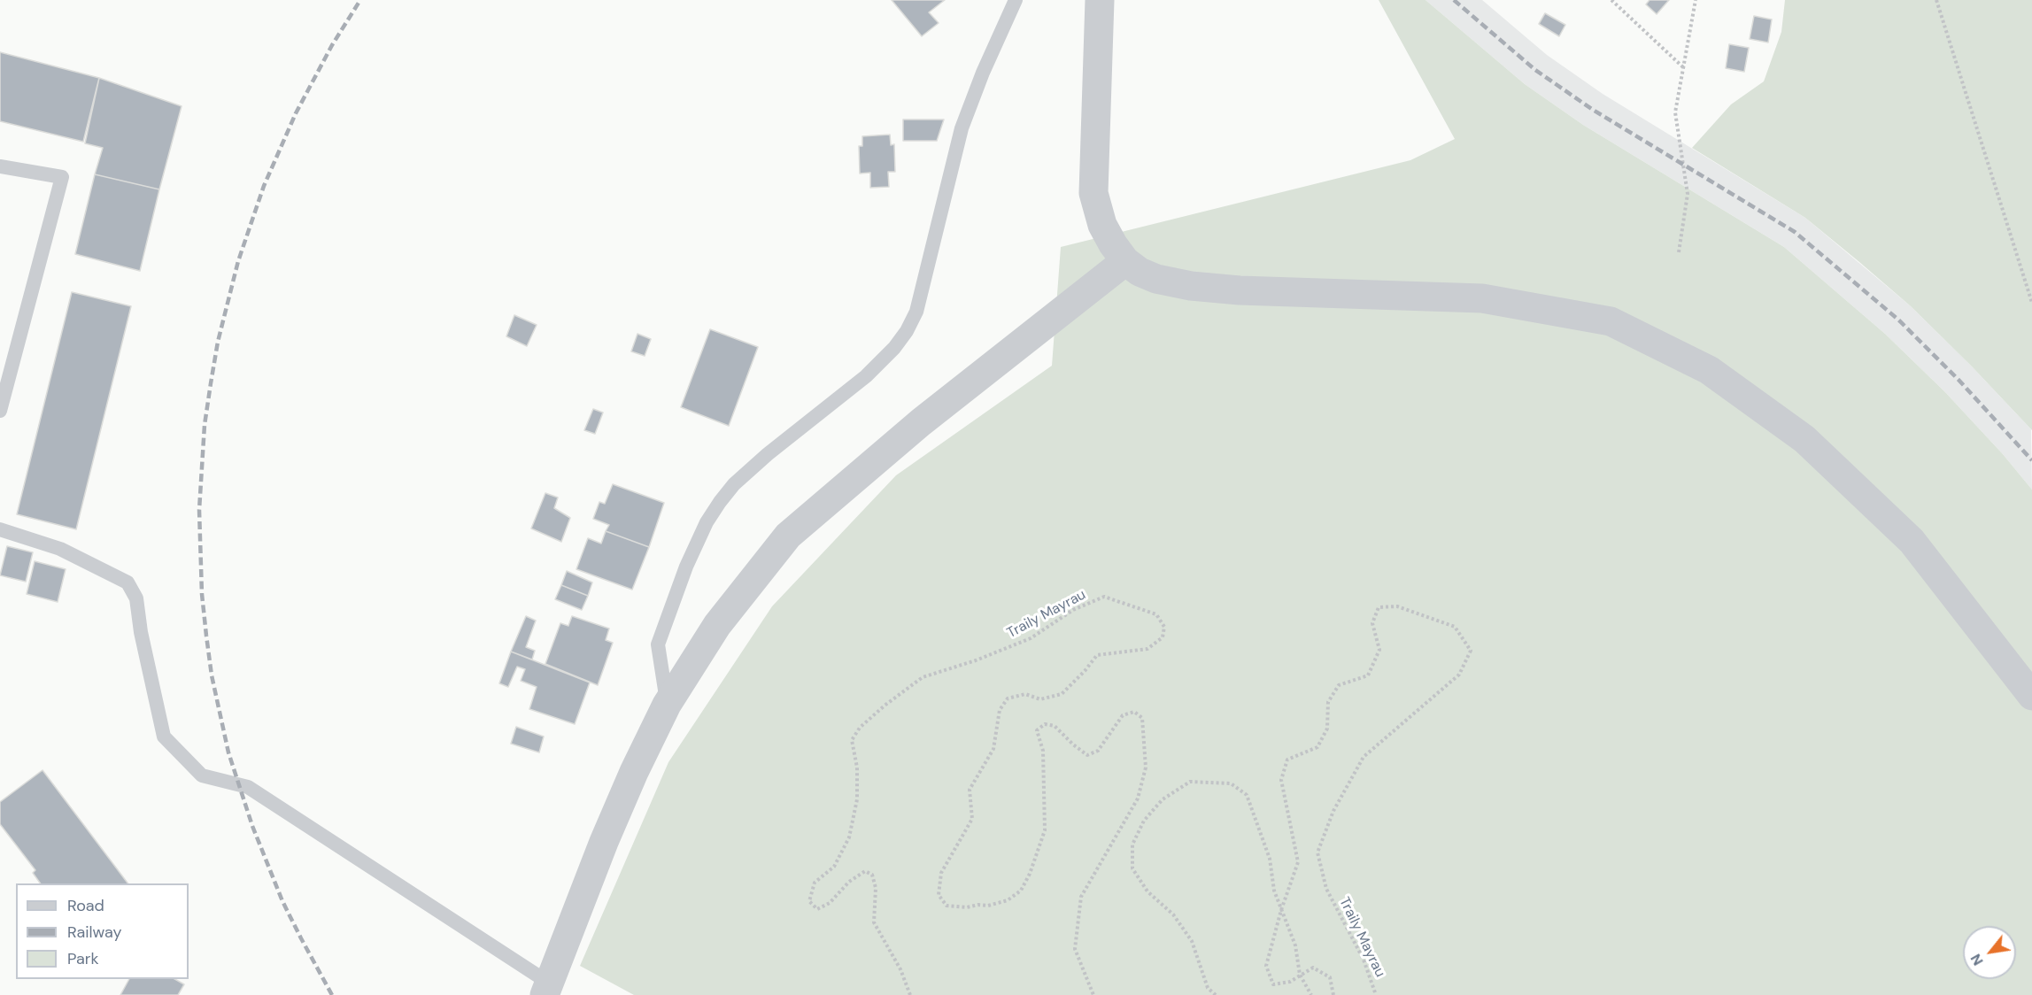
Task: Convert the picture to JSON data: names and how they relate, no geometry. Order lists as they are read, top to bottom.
{
  "streets": {
    "path": ["Traily Mayrau"]
  },
  "legend": ["Road", "Railway", "Park"],
  "north": "bottom left"
}
